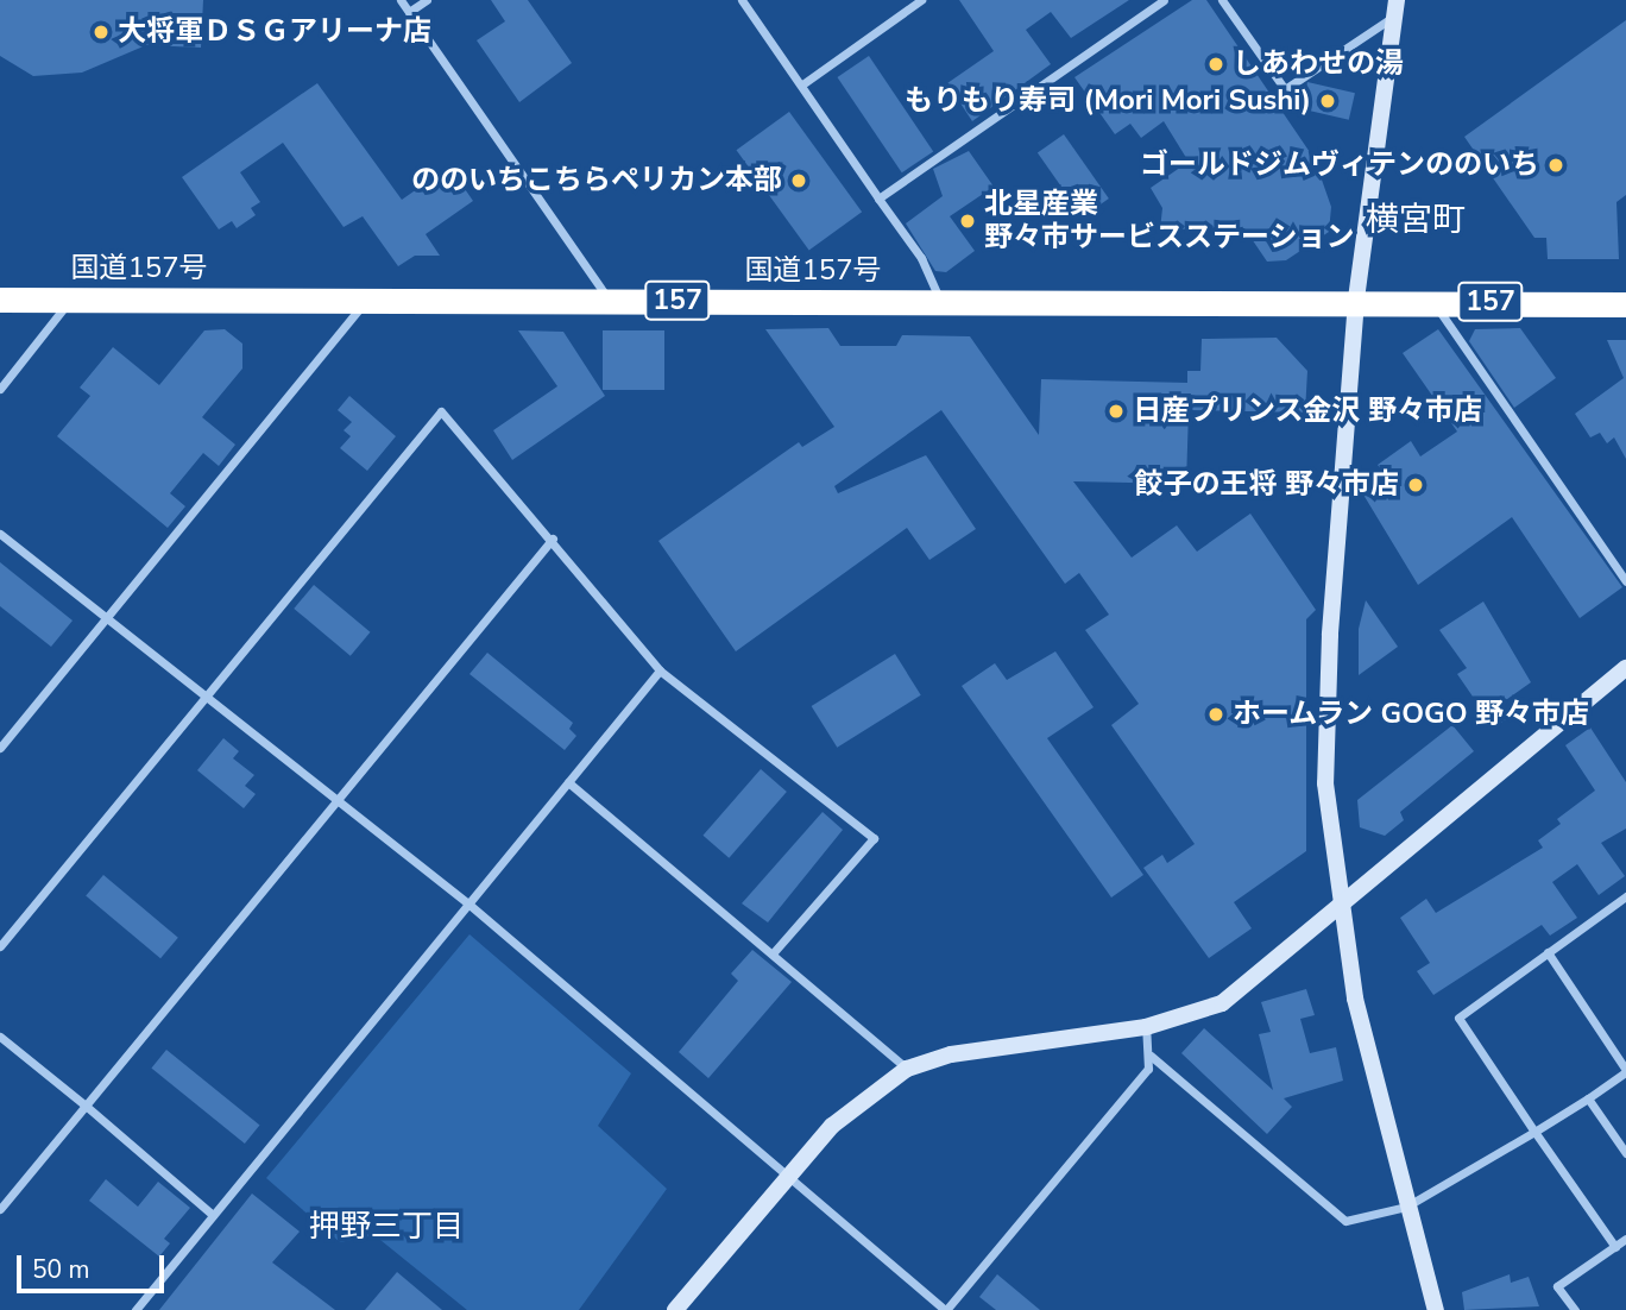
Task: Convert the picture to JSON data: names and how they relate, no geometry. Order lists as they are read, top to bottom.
{
  "streets": {
    "highway": ["国道157号", "157"]
  },
  "districts": ["横宮町", "押野三丁目"],
  "places": [
    "大将軍ＤＳＧアリーナ店",
    "しあわせの湯",
    "もりもり寿司 (Mori Mori Sushi)",
    "ゴールドジムヴィテンののいち",
    "ののいちこちらペリカン本部",
    "北星産業 野々市サービスステーション",
    "日産プリンス金沢 野々市店",
    "餃子の王将 野々市店",
    "ホームラン GOGO 野々市店"
  ],
  "scale_bar": "50 m"
}
